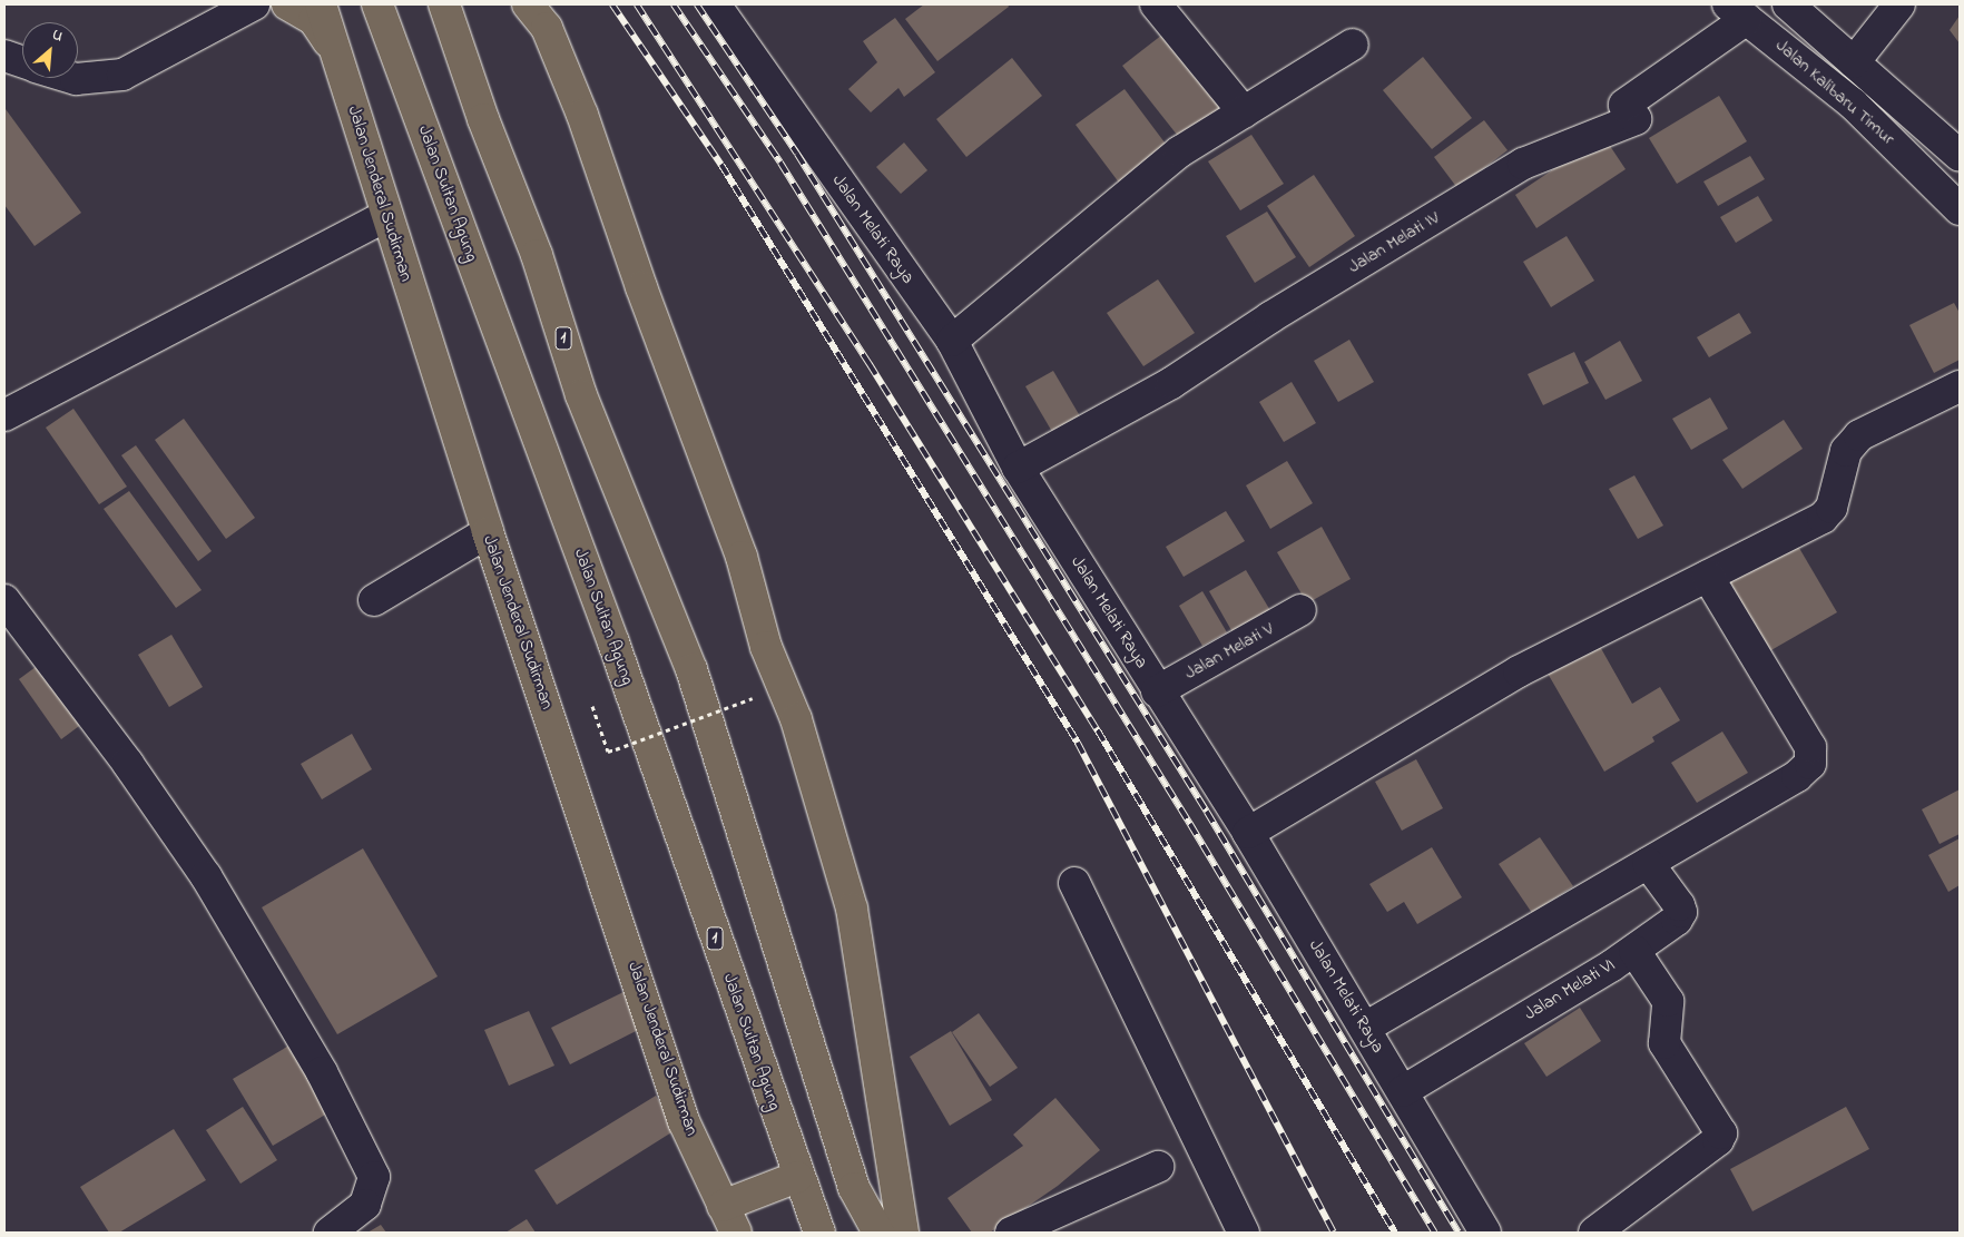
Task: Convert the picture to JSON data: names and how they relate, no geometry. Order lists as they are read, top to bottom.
{
  "streets": {
    "main road": ["Jalan Jenderal Sudirman", "Jalan Sultan Agung", "1"],
    "street": [
      "Jalan Kalibaru Timur",
      "Jalan Melati Raya",
      "Jalan Melati IV",
      "Jalan Melati V",
      "Jalan Melati VI"
    ]
  },
  "crossings": [
    ["Jalan Kalibaru Timur", "Jalan Melati IV"],
    ["Jalan Melati Raya", "Jalan Melati IV"],
    ["Jalan Melati Raya", "Jalan Melati V"],
    ["Jalan Melati Raya", "Jalan Melati VI"]
  ],
  "north": "top right"
}
